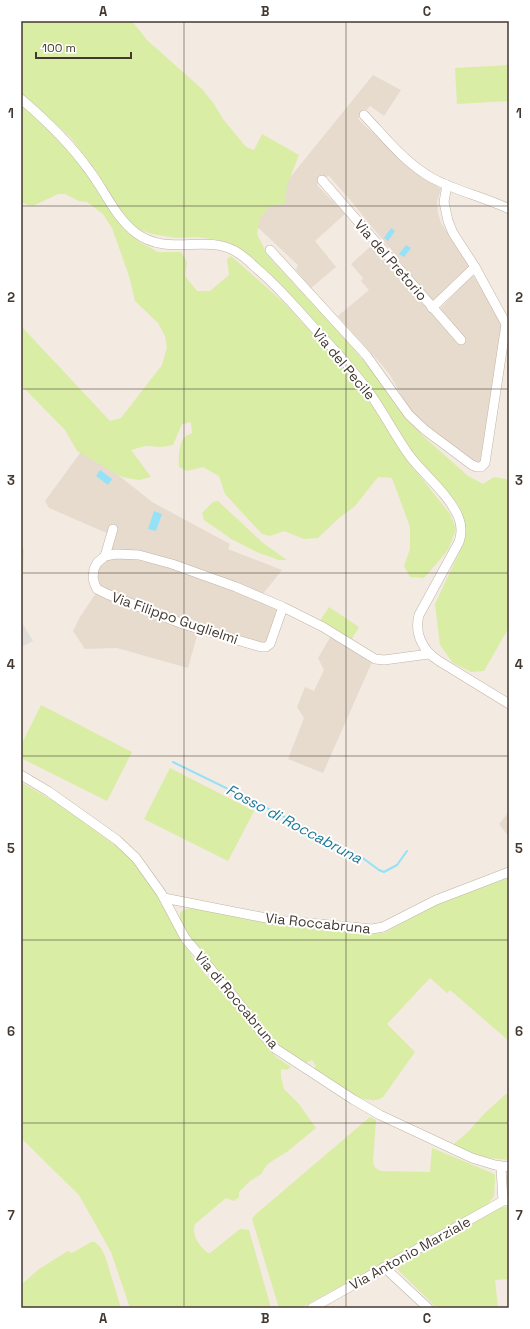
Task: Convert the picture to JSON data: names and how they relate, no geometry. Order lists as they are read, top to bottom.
{
  "streets": {
    "street": [
      "Via del Pretorio",
      "Via del Pecile",
      "Via Filippo Guglielmi",
      "Via Roccabruna",
      "Via di Roccabruna",
      "Via Antonio Marziale"
    ]
  },
  "crossings": [
    ["Via Roccabruna", "Via di Roccabruna"],
    ["Via di Roccabruna", "Via Antonio Marziale"]
  ],
  "water": ["Fosso di Roccabruna"],
  "scale_bar": "100 m",
  "grid": {
    "columns": ["A", "B", "C"],
    "rows": [
      "1",
      "2",
      "3",
      "4",
      "5",
      "6",
      "7"
    ]
  }
}
